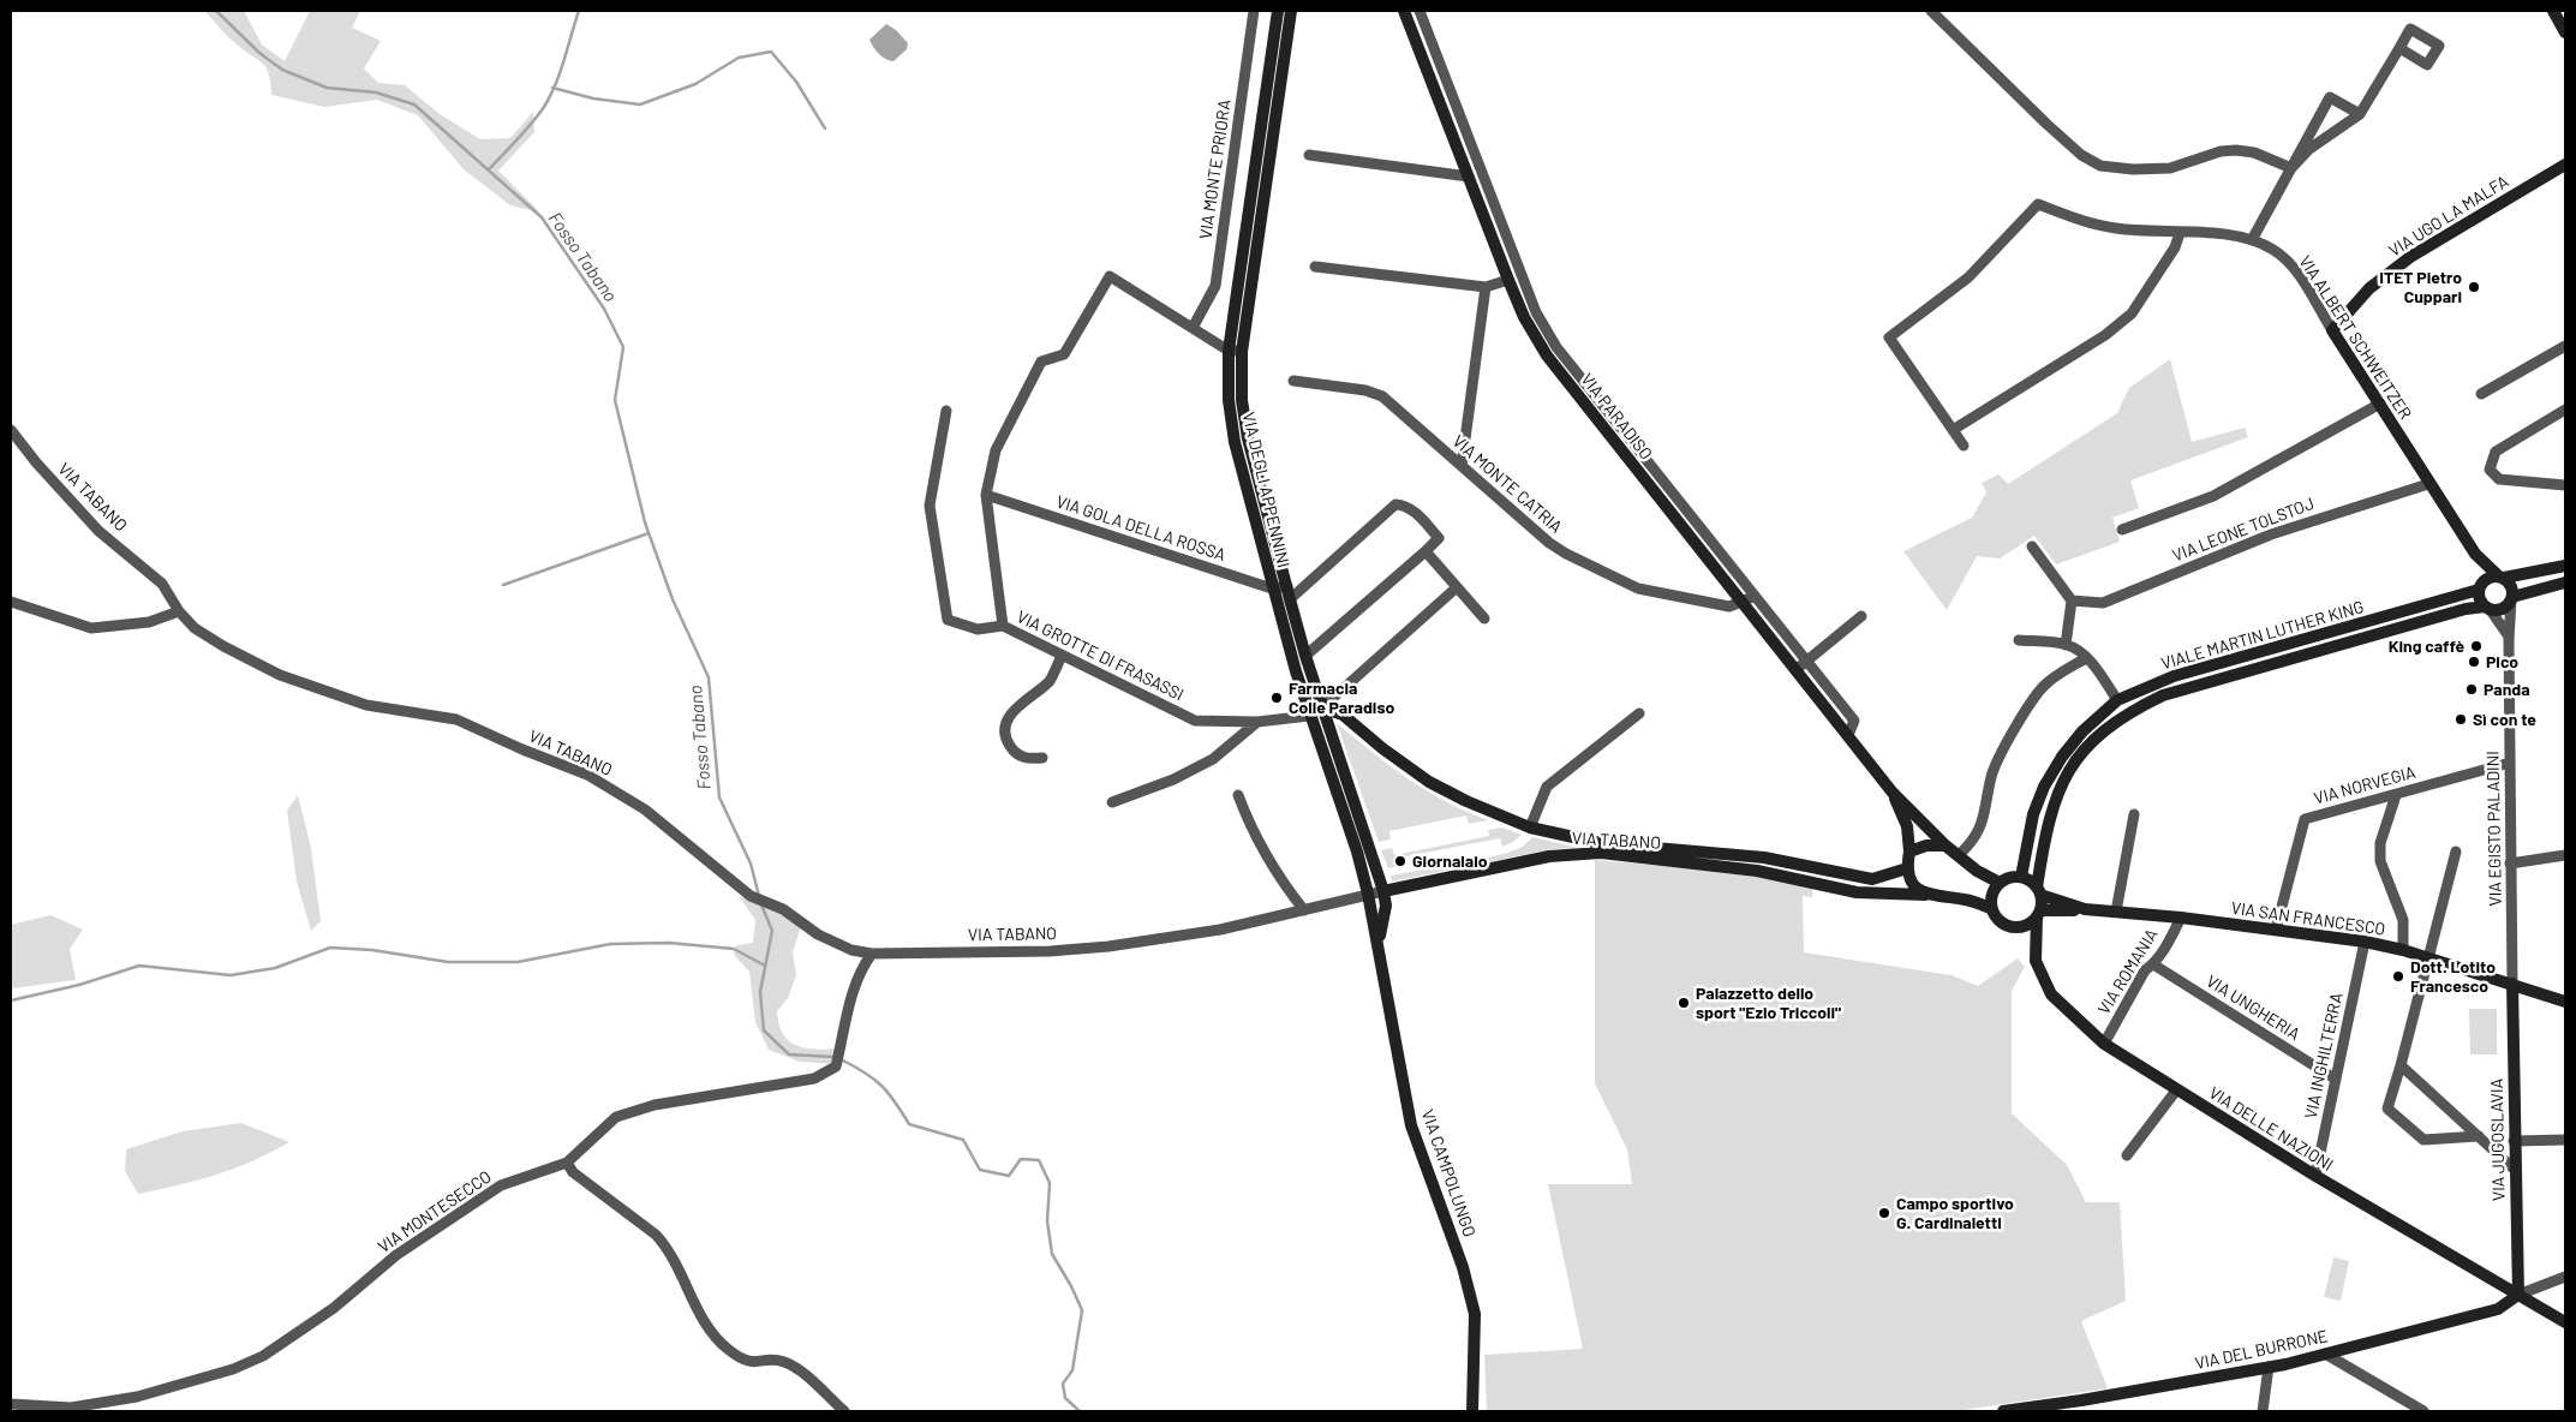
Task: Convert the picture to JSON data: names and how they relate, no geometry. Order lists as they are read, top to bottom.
{
  "streets": {
    "street": [
      "VIA MONTE PRIORA",
      "VIA UGO LA MALFA",
      "VIA ALBERT SCHWEITZER",
      "VIA PARADISO",
      "VIA MONTE CATRIA",
      "VIA DEGLI APPENNINI",
      "VIA TABANO",
      "VIA GOLA DELLA ROSSA",
      "VIA LEONE TOLSTOJ",
      "VIALE MARTIN LUTHER KING",
      "VIA GROTTE DI FRASASSI",
      "VIA NORVEGIA",
      "VIA EGISTO PALADINI",
      "VIA SAN FRANCESCO",
      "VIA ROMANIA",
      "VIA UNGHERIA",
      "VIA INGHILTERRA",
      "VIA DELLE NAZIONI",
      "VIA JUGOSLAVIA",
      "VIA CAMPOLUNGO",
      "VIA MONTESECCO",
      "VIA DEL BURRONE"
    ]
  },
  "crossings": [
    ["VIA MONTE PRIORA", "VIA GROTTE DI FRASASSI"],
    ["VIA UGO LA MALFA", "VIA ALBERT SCHWEITZER"],
    ["VIA ALBERT SCHWEITZER", "VIA LEONE TOLSTOJ"],
    ["VIA ALBERT SCHWEITZER", "VIALE MARTIN LUTHER KING"],
    ["VIA ALBERT SCHWEITZER", "VIA EGISTO PALADINI"],
    ["VIA PARADISO", "VIA MONTE CATRIA"],
    ["VIA DEGLI APPENNINI", "VIA TABANO"],
    ["VIA DEGLI APPENNINI", "VIA GOLA DELLA ROSSA"],
    ["VIA DEGLI APPENNINI", "VIA GROTTE DI FRASASSI"],
    ["VIA DEGLI APPENNINI", "VIA CAMPOLUNGO"],
    ["VIA TABANO", "VIALE MARTIN LUTHER KING"],
    ["VIA TABANO", "VIA SAN FRANCESCO"],
    ["VIA TABANO", "VIA DELLE NAZIONI"],
    ["VIA TABANO", "VIA CAMPOLUNGO"],
    ["VIA TABANO", "VIA MONTESECCO"],
    ["VIA GOLA DELLA ROSSA", "VIA GROTTE DI FRASASSI"],
    ["VIALE MARTIN LUTHER KING", "VIA EGISTO PALADINI"],
    ["VIALE MARTIN LUTHER KING", "VIA SAN FRANCESCO"],
    ["VIALE MARTIN LUTHER KING", "VIA DELLE NAZIONI"],
    ["VIA NORVEGIA", "VIA EGISTO PALADINI"],
    ["VIA NORVEGIA", "VIA SAN FRANCESCO"],
    ["VIA EGISTO PALADINI", "VIA SAN FRANCESCO"],
    ["VIA EGISTO PALADINI", "VIA JUGOSLAVIA"],
    ["VIA SAN FRANCESCO", "VIA ROMANIA"],
    ["VIA SAN FRANCESCO", "VIA INGHILTERRA"],
    ["VIA SAN FRANCESCO", "VIA DELLE NAZIONI"],
    ["VIA SAN FRANCESCO", "VIA JUGOSLAVIA"],
    ["VIA ROMANIA", "VIA UNGHERIA"],
    ["VIA ROMANIA", "VIA DELLE NAZIONI"],
    ["VIA UNGHERIA", "VIA INGHILTERRA"],
    ["VIA INGHILTERRA", "VIA DELLE NAZIONI"],
    ["VIA DELLE NAZIONI", "VIA JUGOSLAVIA"],
    ["VIA DELLE NAZIONI", "VIA DEL BURRONE"],
    ["VIA JUGOSLAVIA", "VIA DEL BURRONE"]
  ],
  "water": ["Fosso Tabano"],
  "places": [
    "ITET Pietro Cuppari",
    "King caffè",
    "Pico",
    "Panda",
    "Farmacia Colle Paradiso",
    "Sì con te",
    "Giornalaio",
    "Dott. Lotito Francesco",
    "Palazzetto dello sport \"Ezio Triccoli\"",
    "Campo sportivo G. Cardinaletti"
  ]
}
